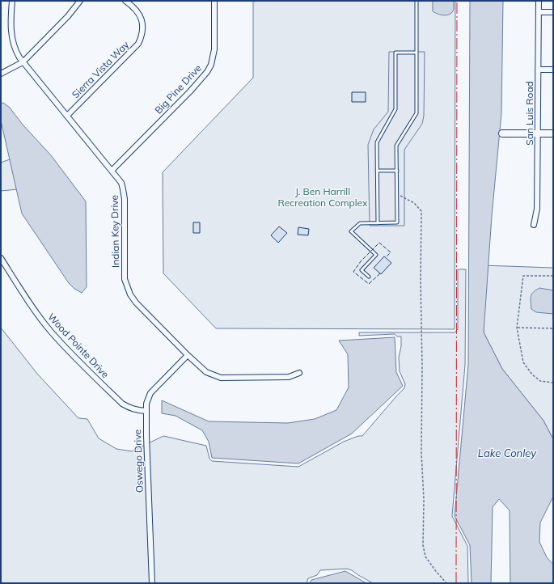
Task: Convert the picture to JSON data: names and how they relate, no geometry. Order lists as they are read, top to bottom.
{
  "streets": {
    "street": [
      "Sierra Vista Way",
      "Big Pine Drive",
      "San Luis Road",
      "Indian Key Drive",
      "Wood Pointe Drive",
      "Oswego Drive"
    ]
  },
  "crossings": [
    ["Sierra Vista Way", "Indian Key Drive"],
    ["Big Pine Drive", "Indian Key Drive"],
    ["Indian Key Drive", "Oswego Drive"],
    ["Wood Pointe Drive", "Oswego Drive"]
  ],
  "water": ["Lake Conley"],
  "parks": ["J. Ben Harrill Recreation Complex"]
}
